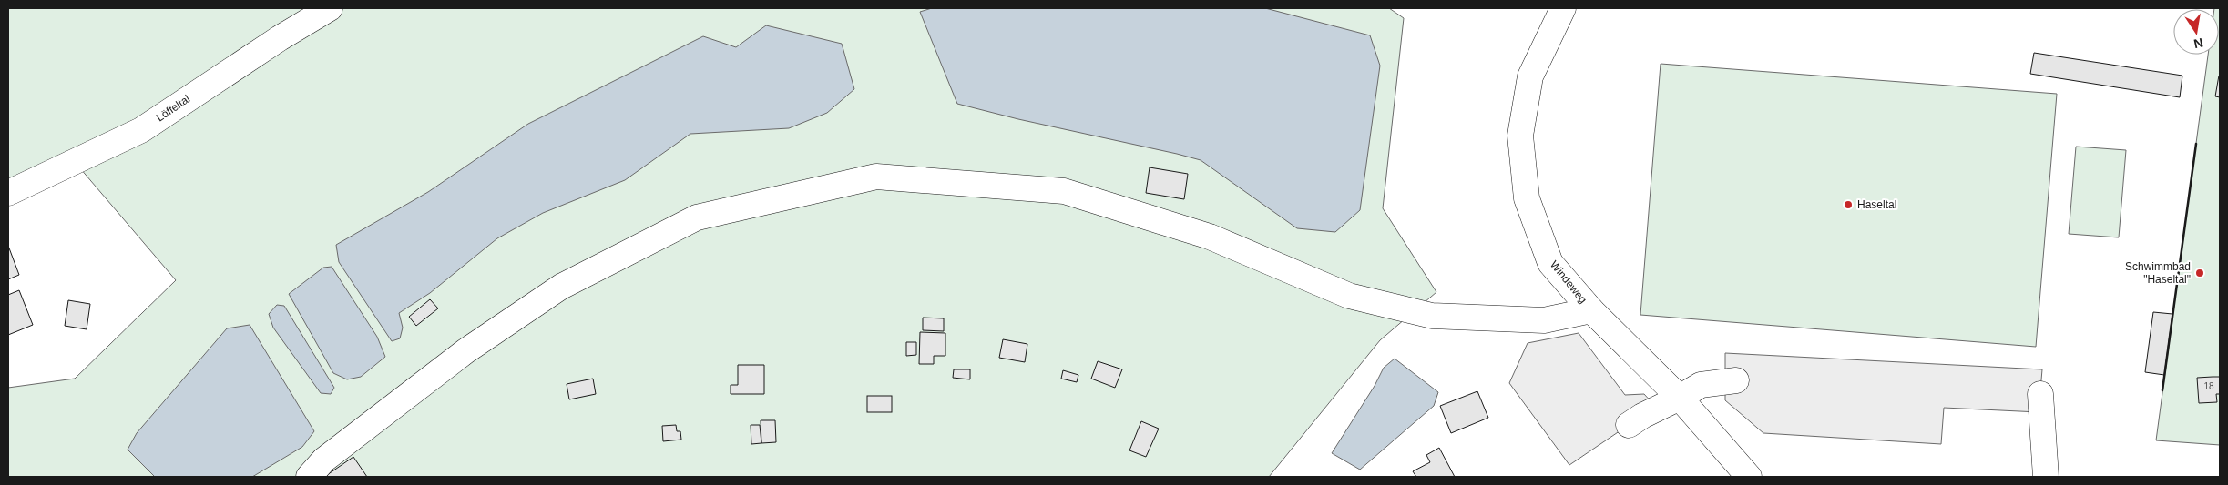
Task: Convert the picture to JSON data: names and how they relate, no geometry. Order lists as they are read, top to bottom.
{
  "streets": {
    "street": ["Löffeltal", "Windeweg"]
  },
  "places": ["Haseltal", "Schwimmbad \"Haseltal\""],
  "house_numbers": ["18"],
  "north": "bottom"
}
